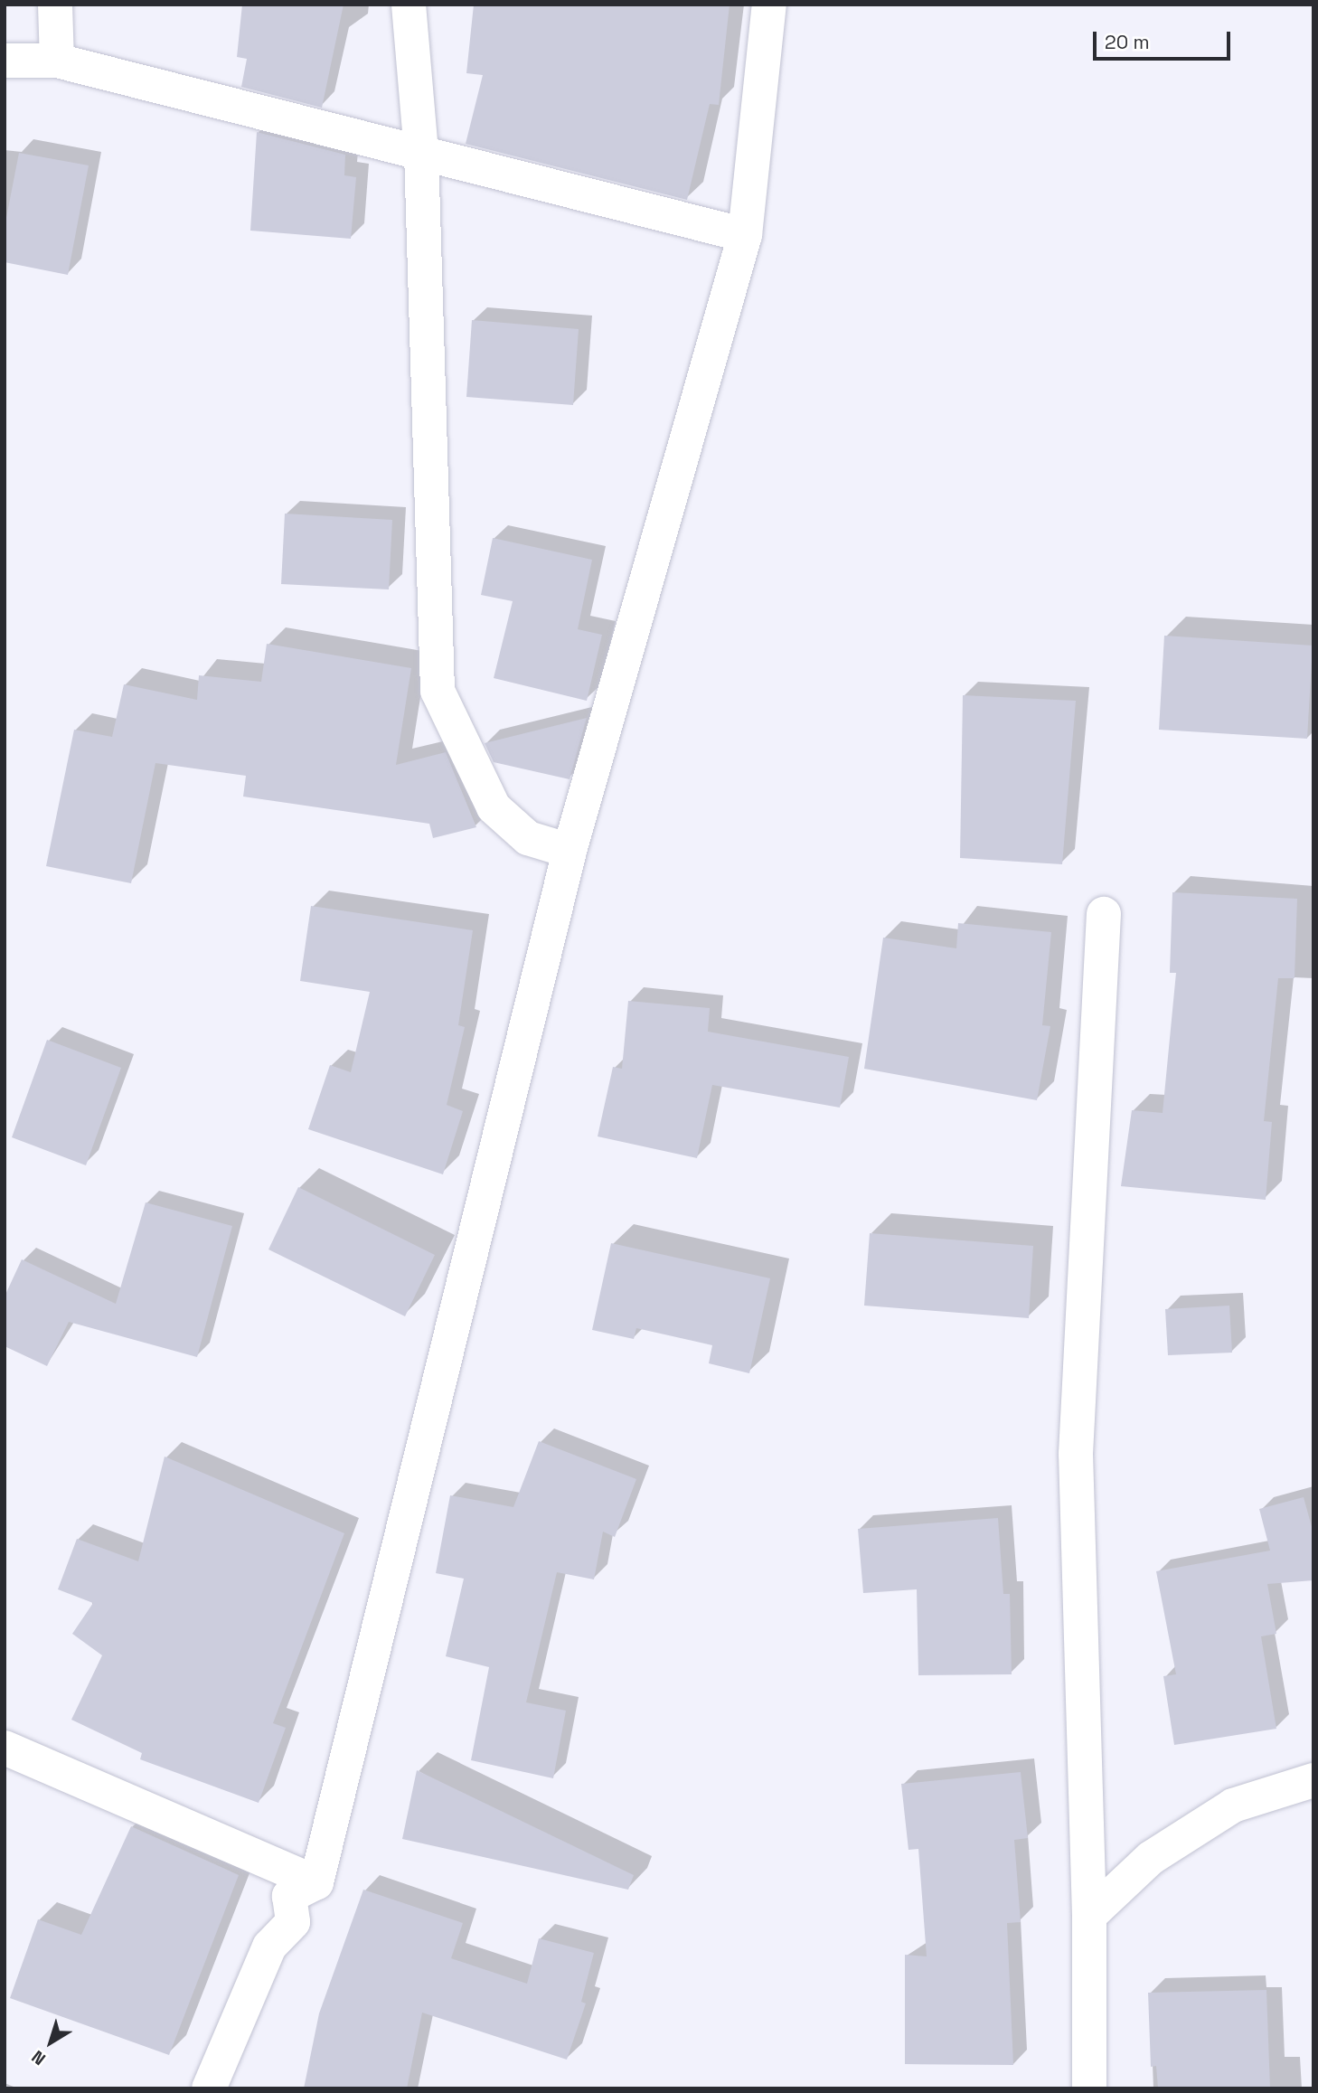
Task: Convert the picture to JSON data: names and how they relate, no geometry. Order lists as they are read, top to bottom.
{
  "scale_bar": "20 m",
  "north": "bottom left"
}
